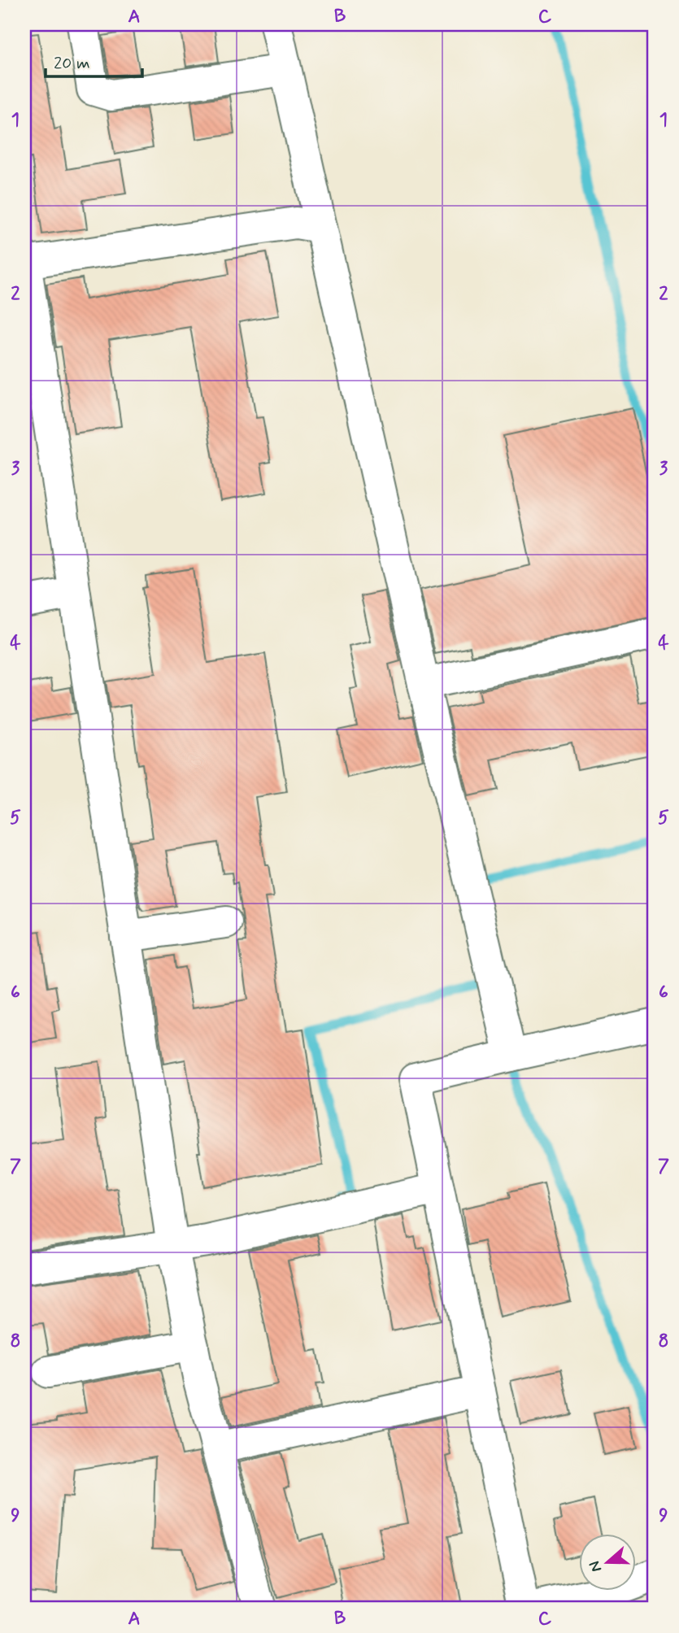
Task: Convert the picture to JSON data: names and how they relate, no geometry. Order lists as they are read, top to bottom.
{
  "scale_bar": "20 m",
  "north": "left",
  "grid": {
    "columns": ["A", "B", "C"],
    "rows": [
      "1",
      "2",
      "3",
      "4",
      "5",
      "6",
      "7",
      "8",
      "9"
    ]
  }
}
